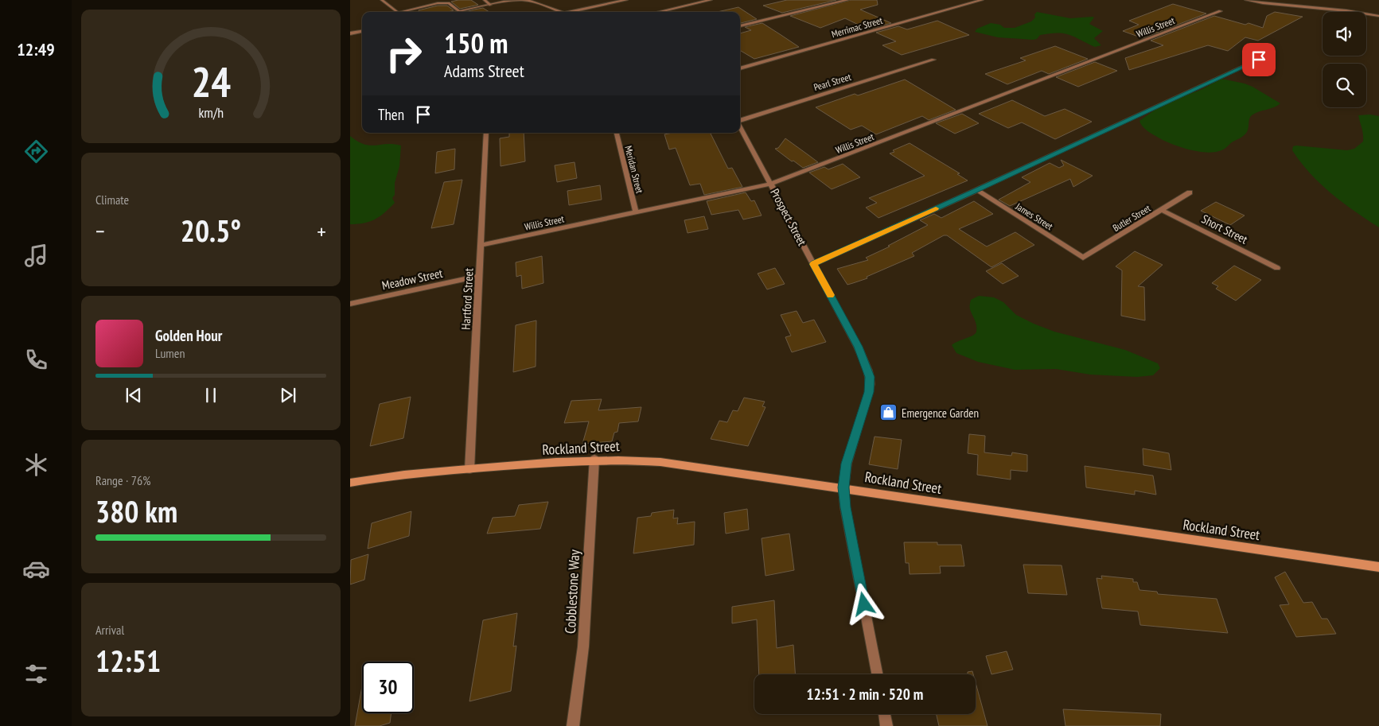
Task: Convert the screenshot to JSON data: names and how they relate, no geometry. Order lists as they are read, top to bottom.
{
  "streets": {
    "street": [
      "Merrimac Street",
      "Willis Street",
      "Pearl Street",
      "Meridan Street",
      "James Street",
      "Prospect Street",
      "Butler Street",
      "Short Street",
      "Meadow Street",
      "Hartford Street",
      "Rockland Street",
      "Cobblestone Way"
    ]
  },
  "crossings": [
    ["Willis Street", "Meridan Street"],
    ["Willis Street", "Prospect Street"],
    ["Willis Street", "Hartford Street"],
    ["James Street", "Butler Street"],
    ["Prospect Street", "Rockland Street"],
    ["Butler Street", "Short Street"],
    ["Meadow Street", "Hartford Street"],
    ["Hartford Street", "Rockland Street"],
    ["Rockland Street", "Cobblestone Way"]
  ],
  "places": {
    "shop": ["Emergence Garden"]
  },
  "page": {
    "tabs": "12:49",
    "turn": ["150 m", "Adams Street"],
    "then": "Then",
    "tile": [
      "Climate",
      ["Range · 76%", "380 km"],
      ["Arrival", "12:51"]
    ],
    "heat": ["−", "20.5°", "+"],
    "song": ["Golden Hour", "Lumen"],
    "limit": "30",
    "trip": "12:51 · 2 min · 520 m",
    "gauge": ["24", "km/h"]
  }
}
